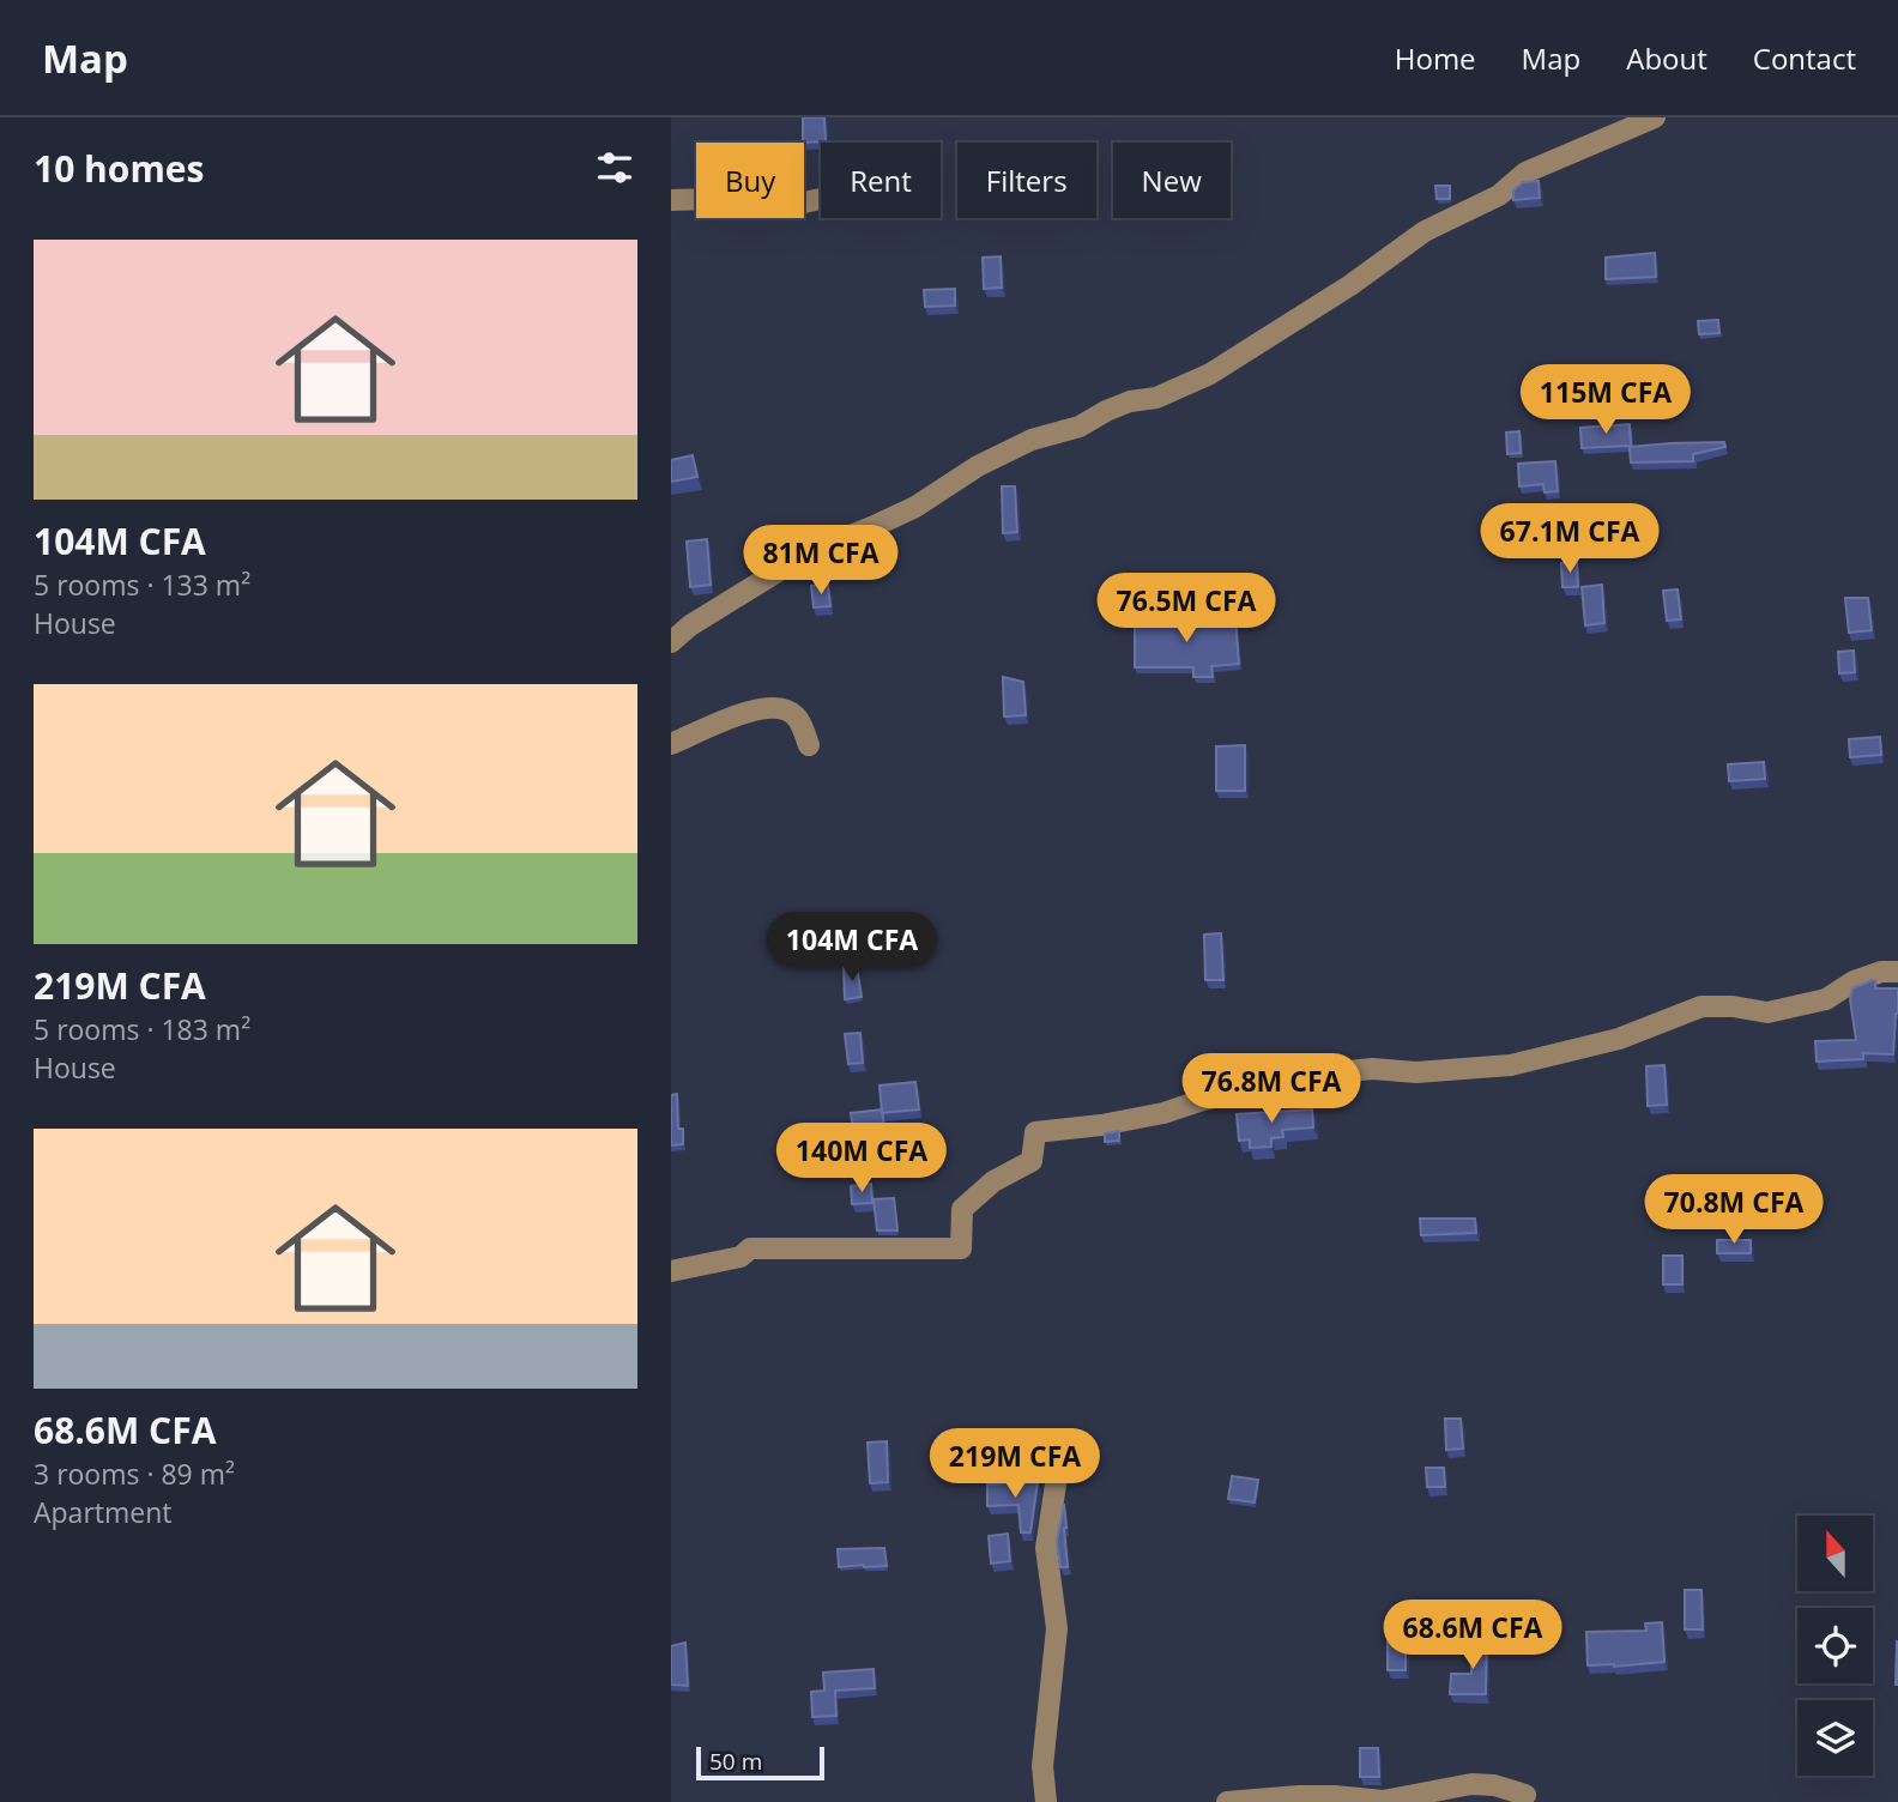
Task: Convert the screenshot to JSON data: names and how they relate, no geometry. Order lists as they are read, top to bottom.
{
  "scale_bar": "50 m",
  "north": "top",
  "page": {
    "header": "Map",
    "nav": [
      "Home",
      "Map",
      "About",
      "Contact"
    ],
    "heading": "10 homes",
    "chip": [
      "Buy",
      "Rent",
      "Filters",
      "New"
    ],
    "list": [
      {
        "name": "104M CFA",
        "note": "5 rooms · 133 m² · House"
      },
      {
        "name": "219M CFA",
        "note": "5 rooms · 183 m² · House"
      },
      {
        "name": "68.6M CFA",
        "note": "3 rooms · 89 m² · Apartment"
      }
    ],
    "price": [
      "115M CFA",
      "67.1M CFA",
      "81M CFA",
      "76.5M CFA",
      "104M CFA",
      "76.8M CFA",
      "140M CFA",
      "70.8M CFA",
      "219M CFA",
      "68.6M CFA"
    ],
    "scale": "50 m"
  }
}
